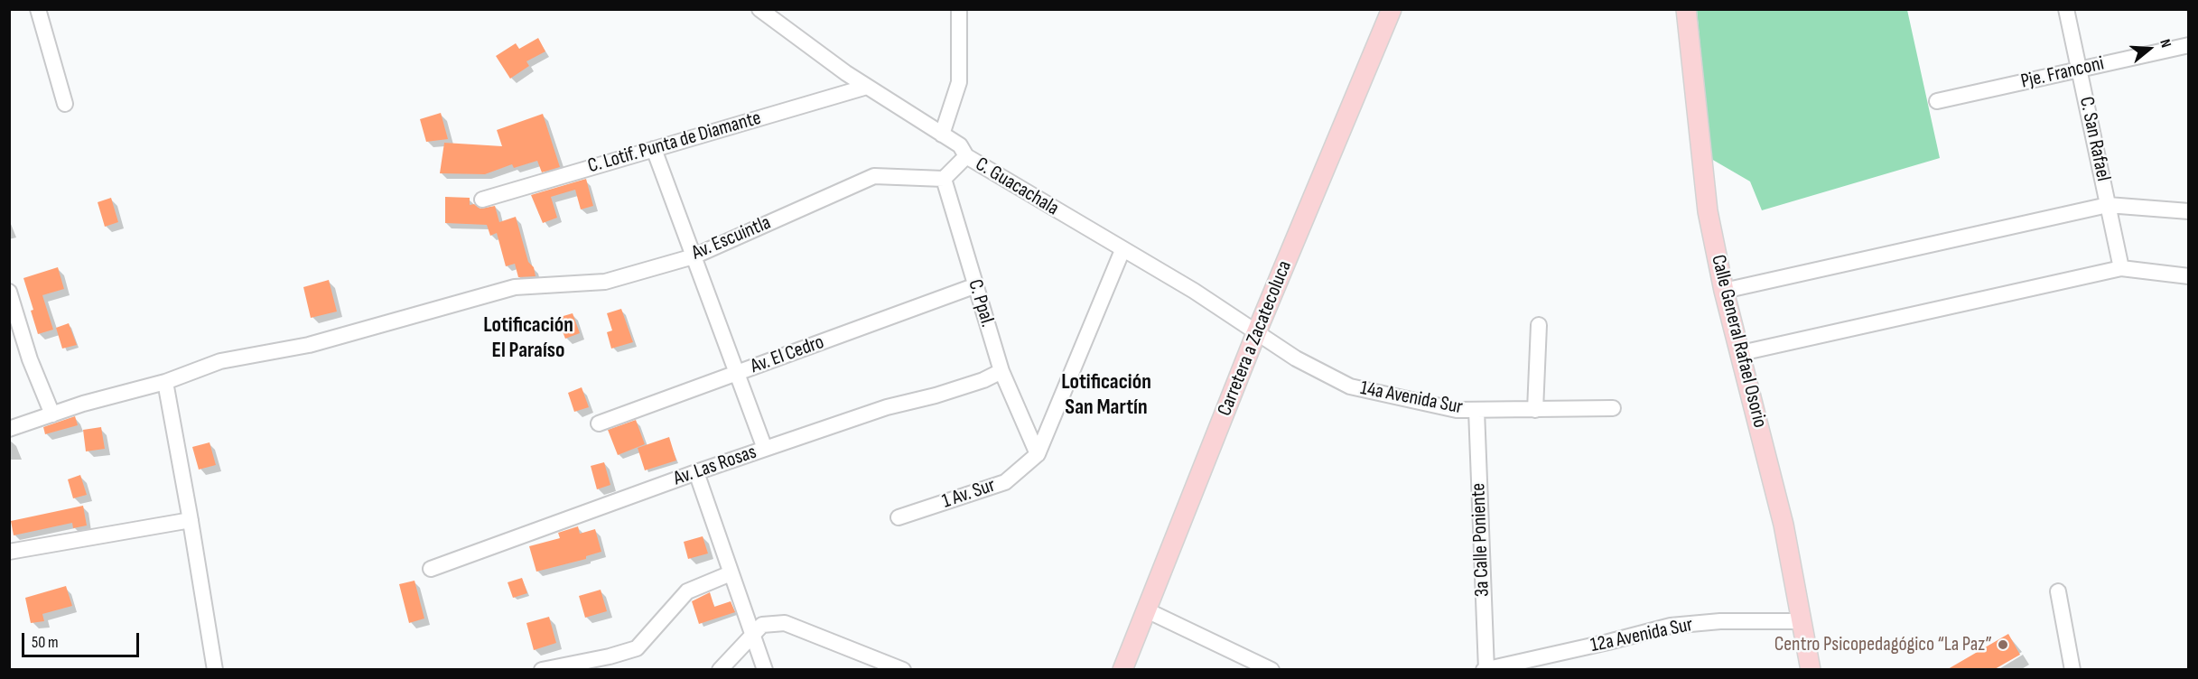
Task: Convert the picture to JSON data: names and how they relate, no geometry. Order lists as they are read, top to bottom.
{
  "streets": {
    "main road": ["Carretera a Zacatecoluca", "Calle General Rafael Osorio"],
    "street": [
      "Pje. Franconi",
      "C. San Rafael",
      "C. Lotif. Punta de Diamante",
      "C. Guacachala",
      "Av. Escuintla",
      "C. Ppal.",
      "Av. El Cedro",
      "14a Avenida Sur",
      "Av. Las Rosas",
      "1 Av. Sur",
      "3a Calle Poniente",
      "12a Avenida Sur"
    ]
  },
  "crossings": [
    ["Pje. Franconi", "C. San Rafael"],
    ["C. Lotif. Punta de Diamante", "C. Guacachala"],
    ["C. Guacachala", "Carretera a Zacatecoluca"],
    ["C. Guacachala", "14a Avenida Sur"],
    ["C. Guacachala", "1 Av. Sur"],
    ["Av. Escuintla", "C. Ppal."],
    ["C. Ppal.", "Av. El Cedro"],
    ["C. Ppal.", "Av. Las Rosas"],
    ["C. Ppal.", "1 Av. Sur"],
    ["Carretera a Zacatecoluca", "14a Avenida Sur"],
    ["Calle General Rafael Osorio", "12a Avenida Sur"],
    ["14a Avenida Sur", "3a Calle Poniente"],
    ["3a Calle Poniente", "12a Avenida Sur"]
  ],
  "districts": ["Lotificación El Paraíso", "Lotificación San Martín"],
  "places": ["Centro Psicopedagógico “La Paz”"],
  "scale_bar": "50 m",
  "north": "right"
}
